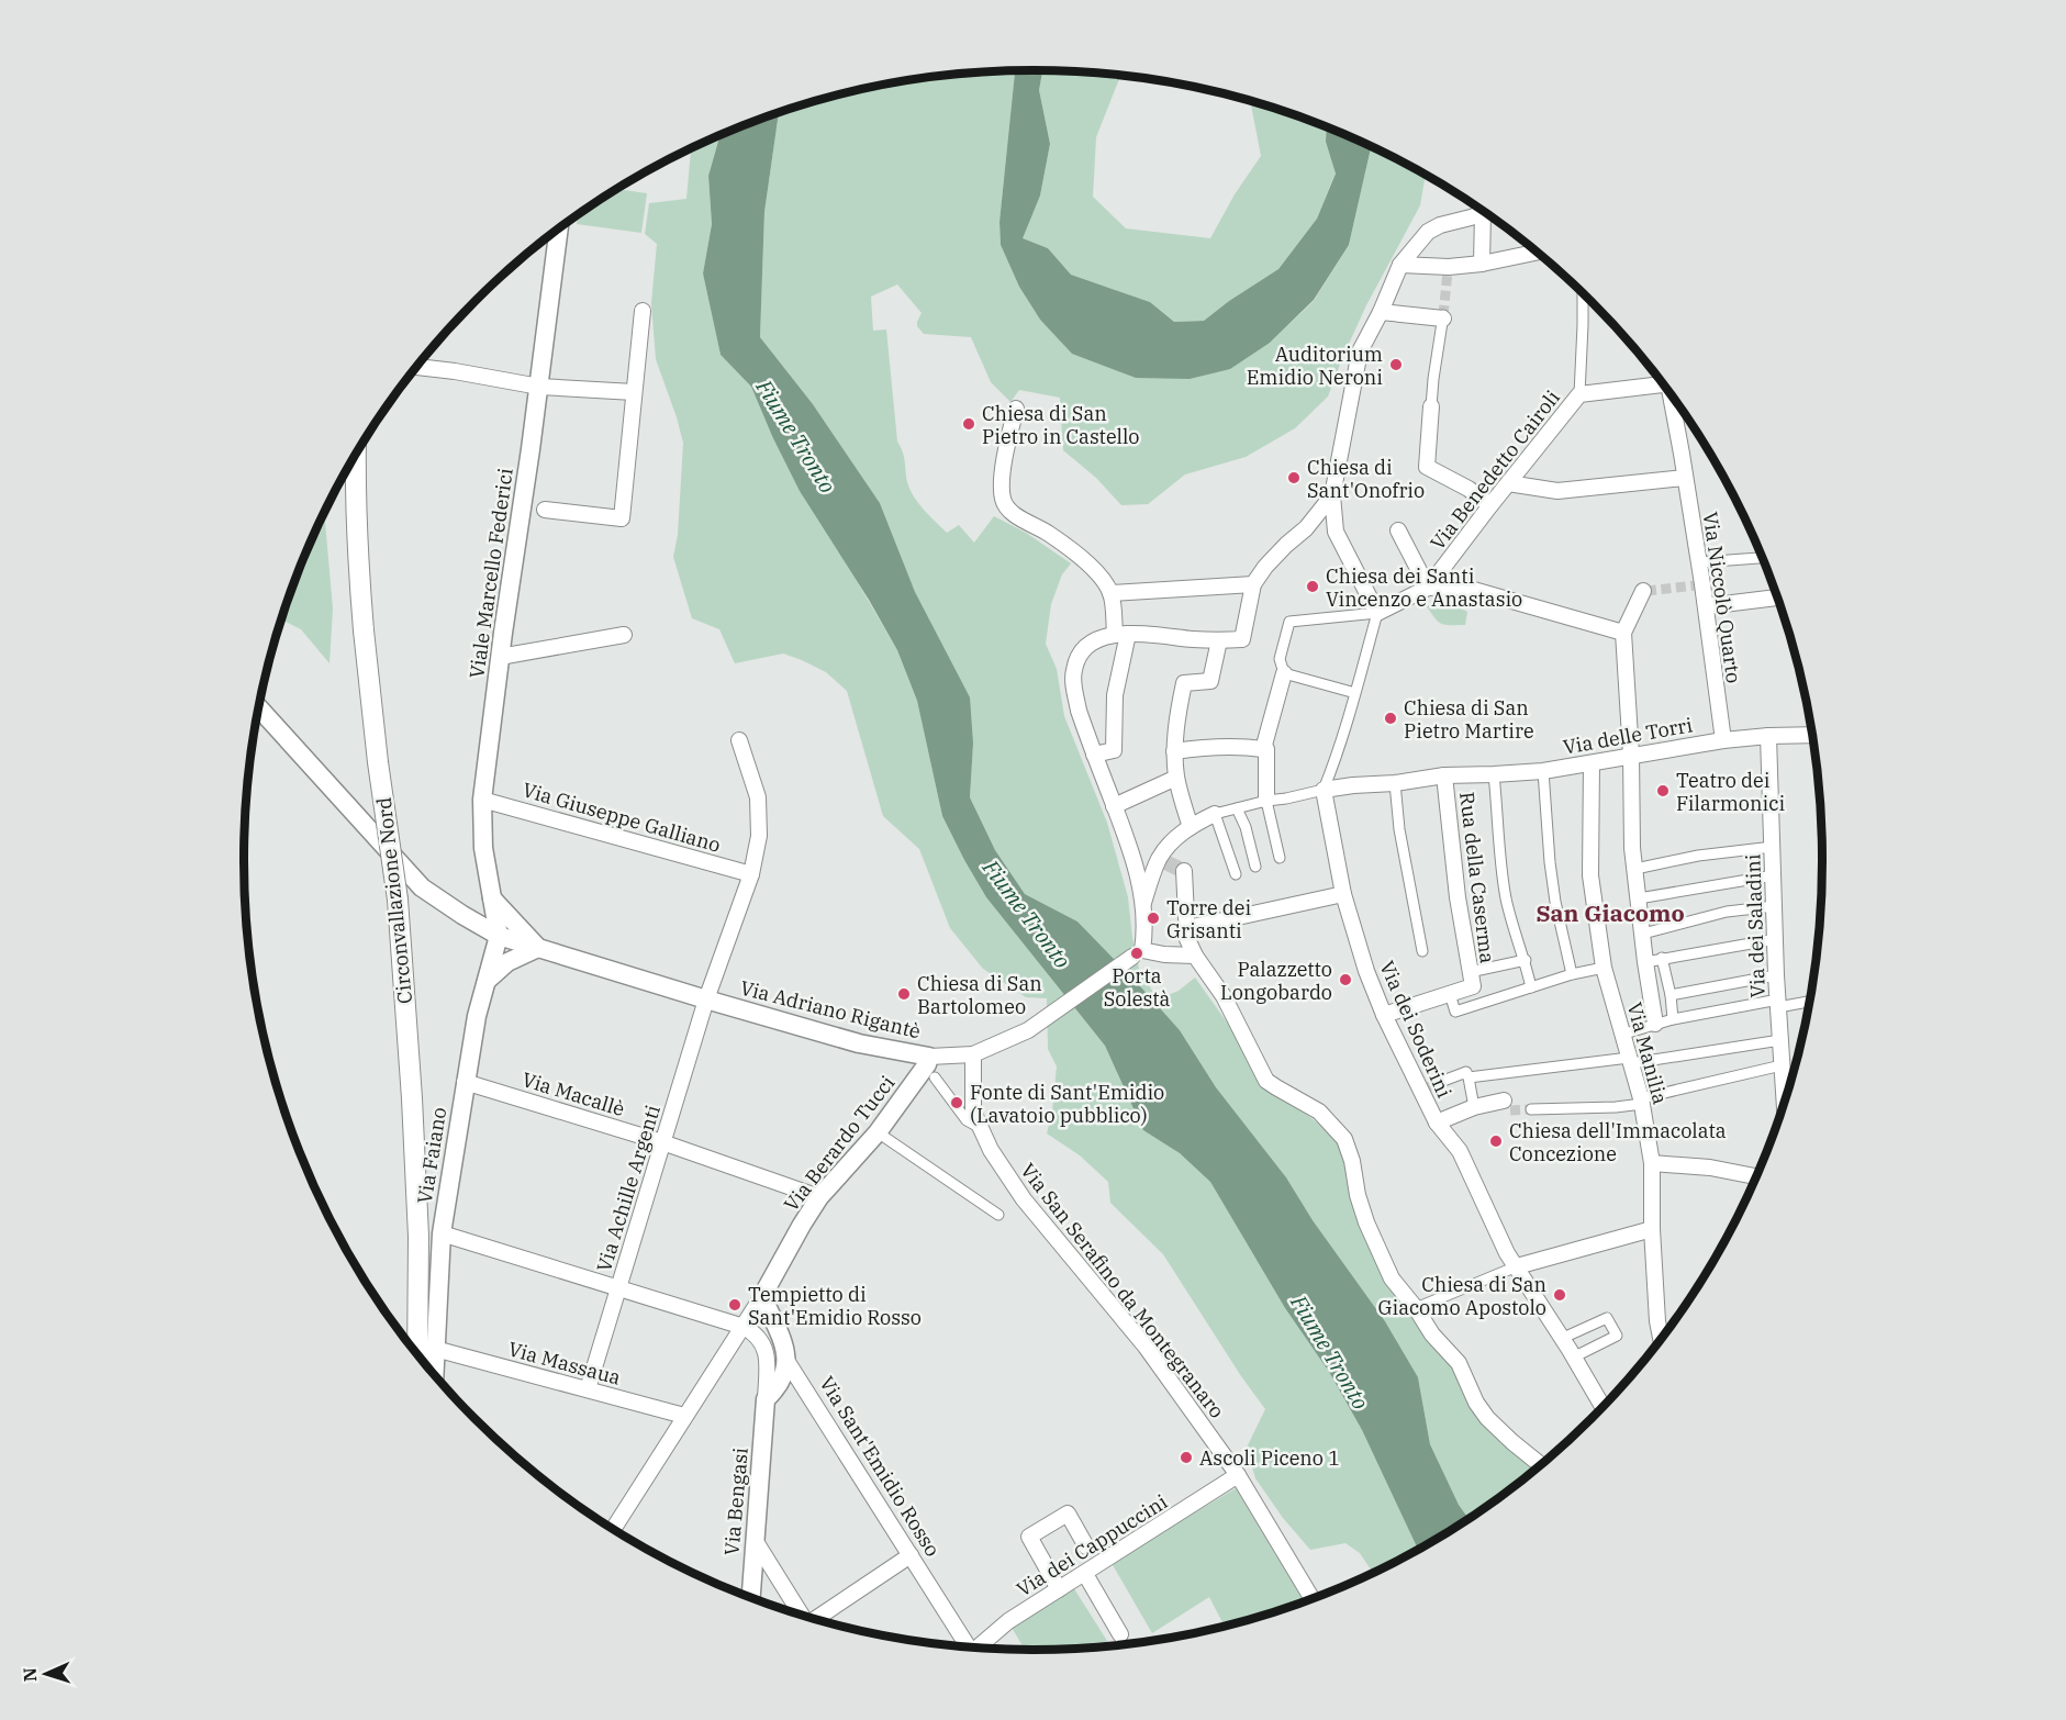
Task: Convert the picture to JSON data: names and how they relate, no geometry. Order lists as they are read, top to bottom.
{
  "streets": {
    "main road": ["Circonvallazione Nord"],
    "street": [
      "Via Benedetto Cairoli",
      "Viale Marcello Federici",
      "Via Niccolò Quarto",
      "Via delle Torri",
      "Via Giuseppe Galliano",
      "Rua della Caserma",
      "Via dei Saladini",
      "Via Adriano Rigantè",
      "Via dei Soderini",
      "Via Manilia",
      "Via Macallè",
      "Via Berardo Tucci",
      "Via Faiano",
      "Via Achille Argenti",
      "Via San Serafino da Montegranaro",
      "Via Massaua",
      "Via Sant'Emidio Rosso",
      "Via Bengasi",
      "Via dei Cappuccini"
    ]
  },
  "crossings": [
    ["Viale Marcello Federici", "Via Giuseppe Galliano"],
    ["Viale Marcello Federici", "Via Adriano Rigantè"],
    ["Viale Marcello Federici", "Via Faiano"],
    ["Via Niccolò Quarto", "Via delle Torri"],
    ["Via delle Torri", "Rua della Caserma"],
    ["Via delle Torri", "Via dei Saladini"],
    ["Via delle Torri", "Via dei Soderini"],
    ["Via delle Torri", "Via Manilia"],
    ["Via Giuseppe Galliano", "Via Achille Argenti"],
    ["Via Adriano Rigantè", "Via Berardo Tucci"],
    ["Via Adriano Rigantè", "Via Faiano"],
    ["Via Adriano Rigantè", "Via Achille Argenti"],
    ["Via Adriano Rigantè", "Via San Serafino da Montegranaro"],
    ["Via Macallè", "Via Berardo Tucci"],
    ["Via Macallè", "Via Faiano"],
    ["Via Macallè", "Via Achille Argenti"],
    ["Via Berardo Tucci", "Via Massaua"],
    ["Via Berardo Tucci", "Via Sant'Emidio Rosso"],
    ["Via Berardo Tucci", "Via Bengasi"],
    ["Via Faiano", "Via Massaua"],
    ["Via Achille Argenti", "Via Massaua"],
    ["Via San Serafino da Montegranaro", "Via dei Cappuccini"]
  ],
  "districts": ["San Giacomo"],
  "water": ["Fiume Tronto"],
  "places": [
    "Auditorium Emidio Neroni",
    "Chiesa di San Pietro in Castello",
    "Chiesa di Sant'Onofrio",
    "Chiesa dei Santi Vincenzo e Anastasio",
    "Chiesa di San Pietro Martire",
    "Teatro dei Filarmonici",
    "Torre dei Grisanti",
    "Porta Solestà",
    "Palazzetto Longobardo",
    "Chiesa di San Bartolomeo",
    "Fonte di Sant'Emidio (Lavatoio pubblico)",
    "Chiesa dell'Immacolata Concezione",
    "Chiesa di San Giacomo Apostolo",
    "Tempietto di Sant'Emidio Rosso",
    "Ascoli Piceno 1"
  ],
  "north": "left"
}
